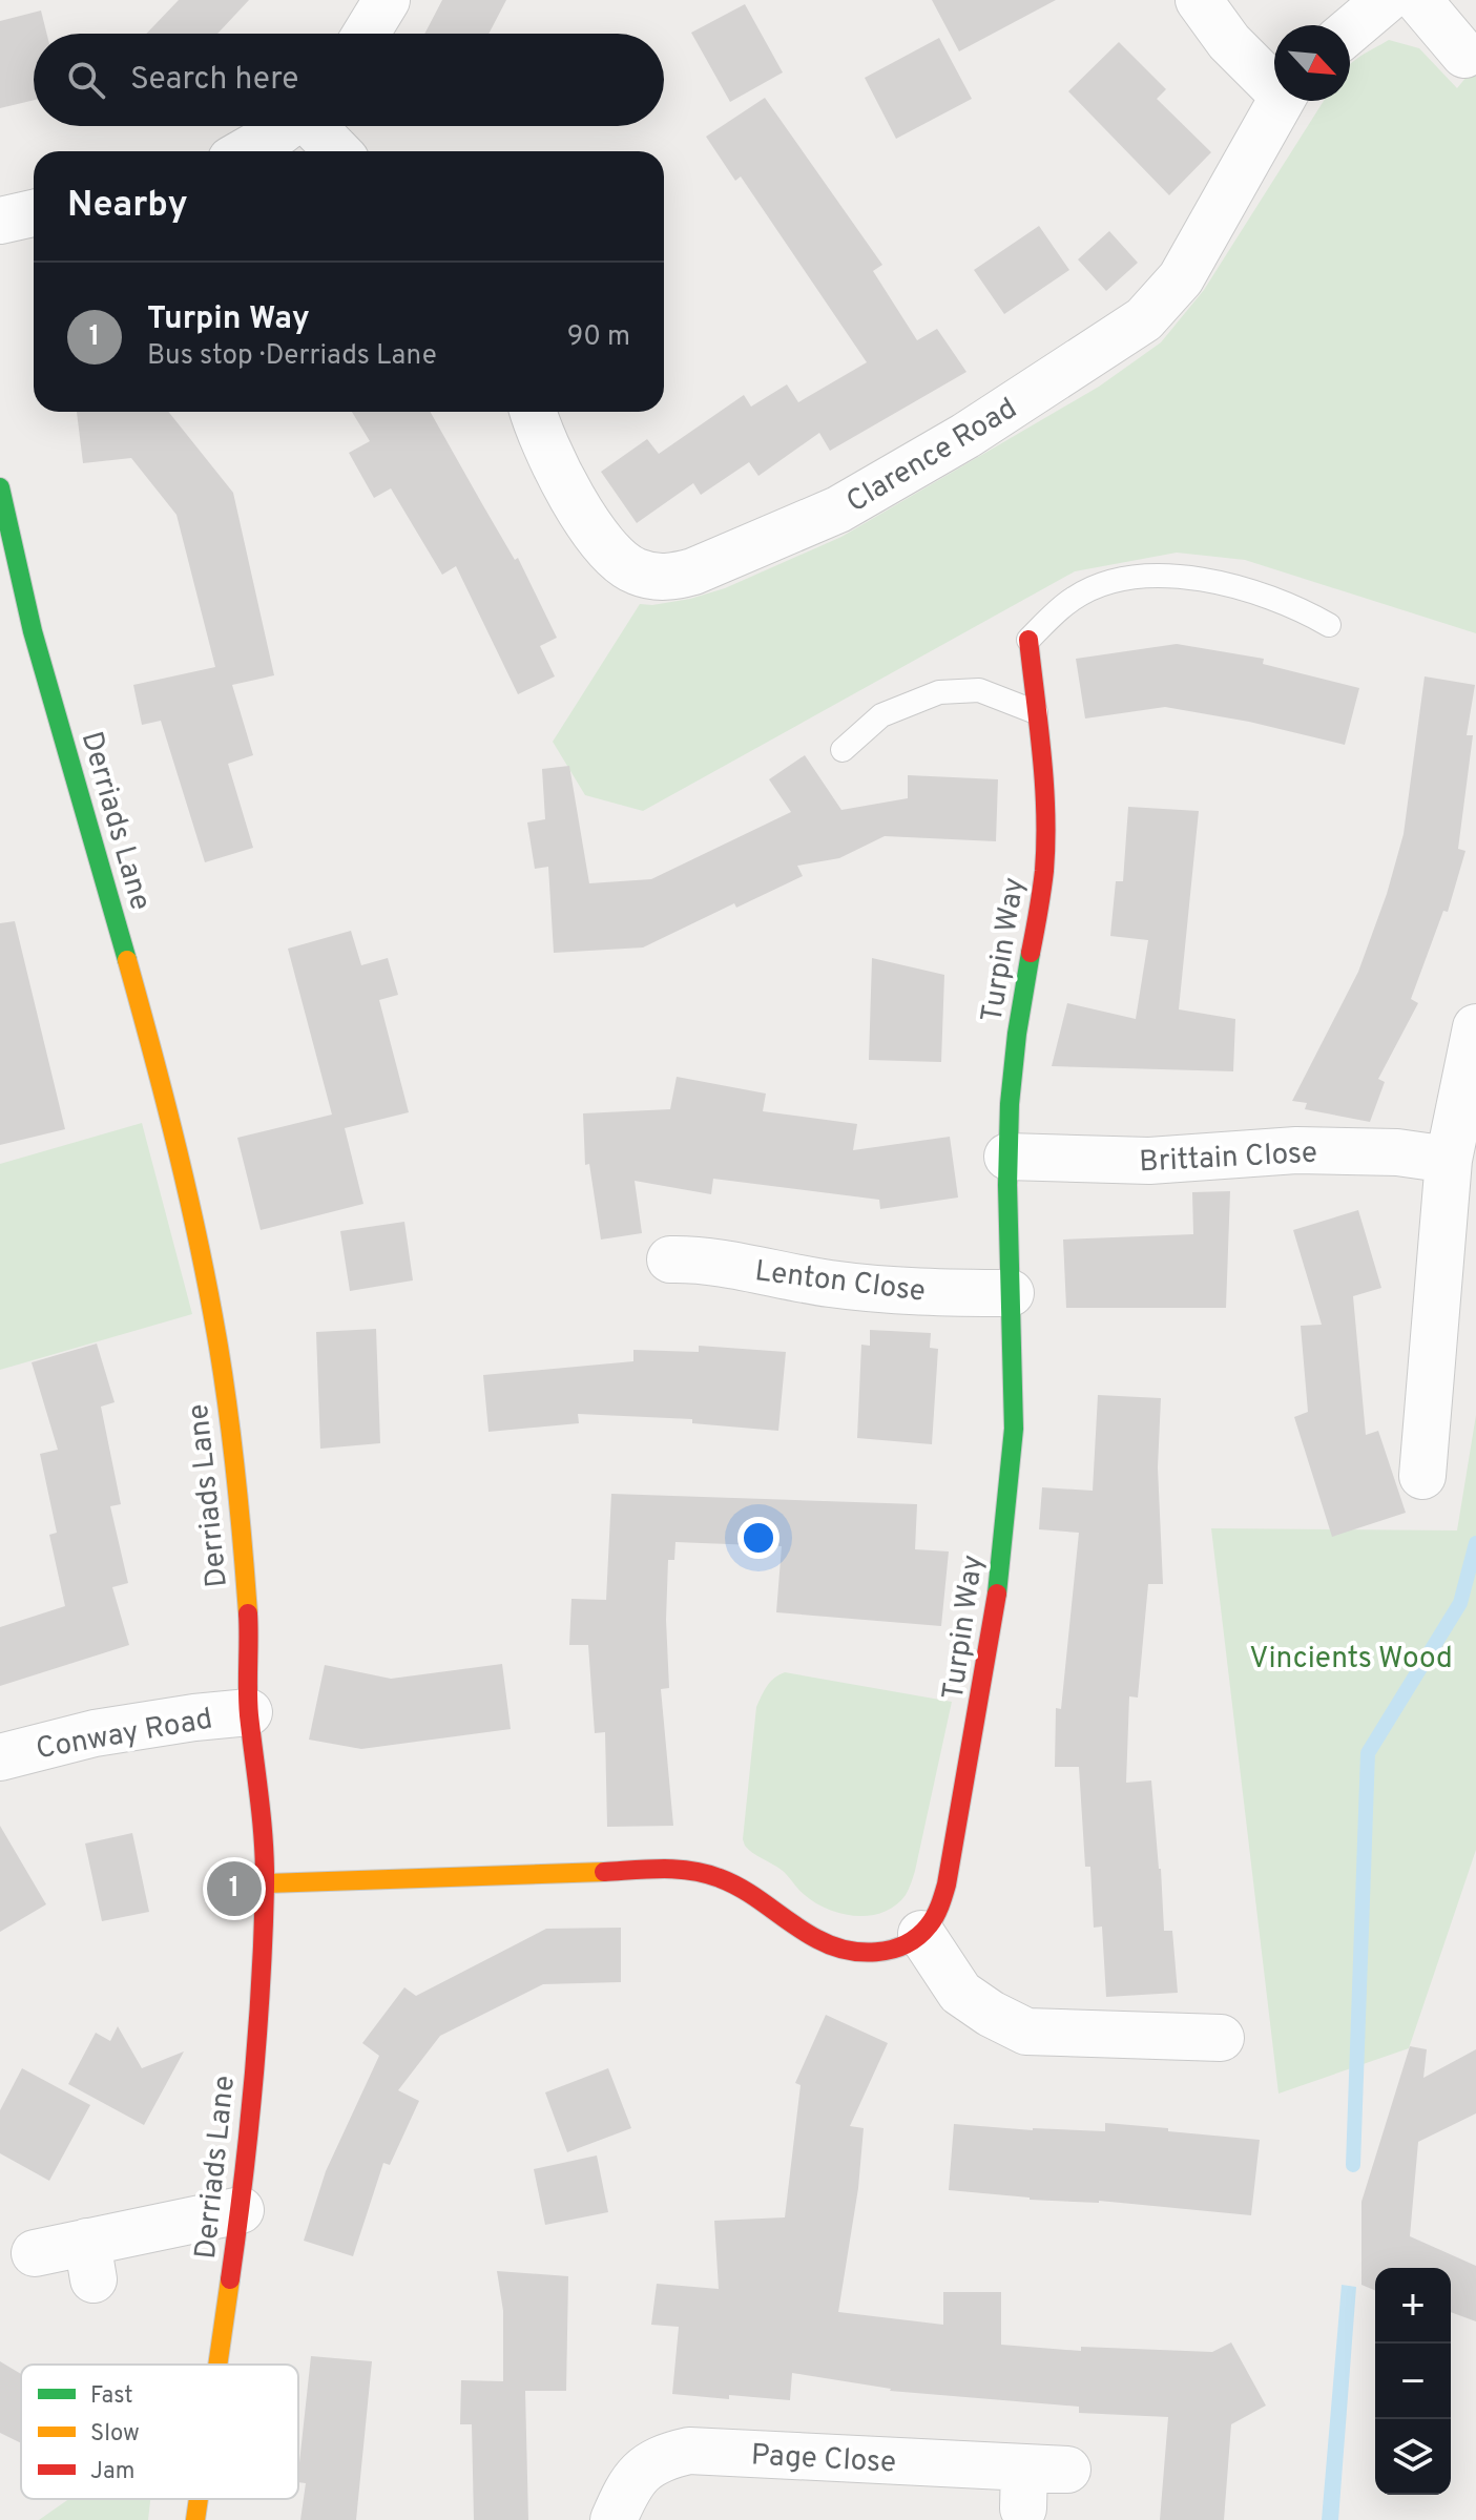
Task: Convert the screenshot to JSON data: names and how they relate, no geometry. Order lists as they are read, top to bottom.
{
  "streets": {
    "street": [
      "Clarence Road",
      "Derriads Lane",
      "Turpin Way",
      "Brittain Close",
      "Lenton Close",
      "Conway Road",
      "Page Close"
    ]
  },
  "crossings": [
    ["Derriads Lane", "Conway Road"],
    ["Turpin Way", "Brittain Close"],
    ["Turpin Way", "Lenton Close"]
  ],
  "parks": ["Vincients Wood"],
  "legend": ["Fast", "Slow", "Jam"],
  "north": "bottom right",
  "page": {
    "search": "Search here",
    "heading": "Nearby",
    "list": [
      {
        "mark": "1",
        "name": "Turpin Way",
        "note": "Bus stop · Derriads Lane",
        "value": "90 m"
      }
    ],
    "pins": "1",
    "map_buttons": ["+", "−"]
  }
}
